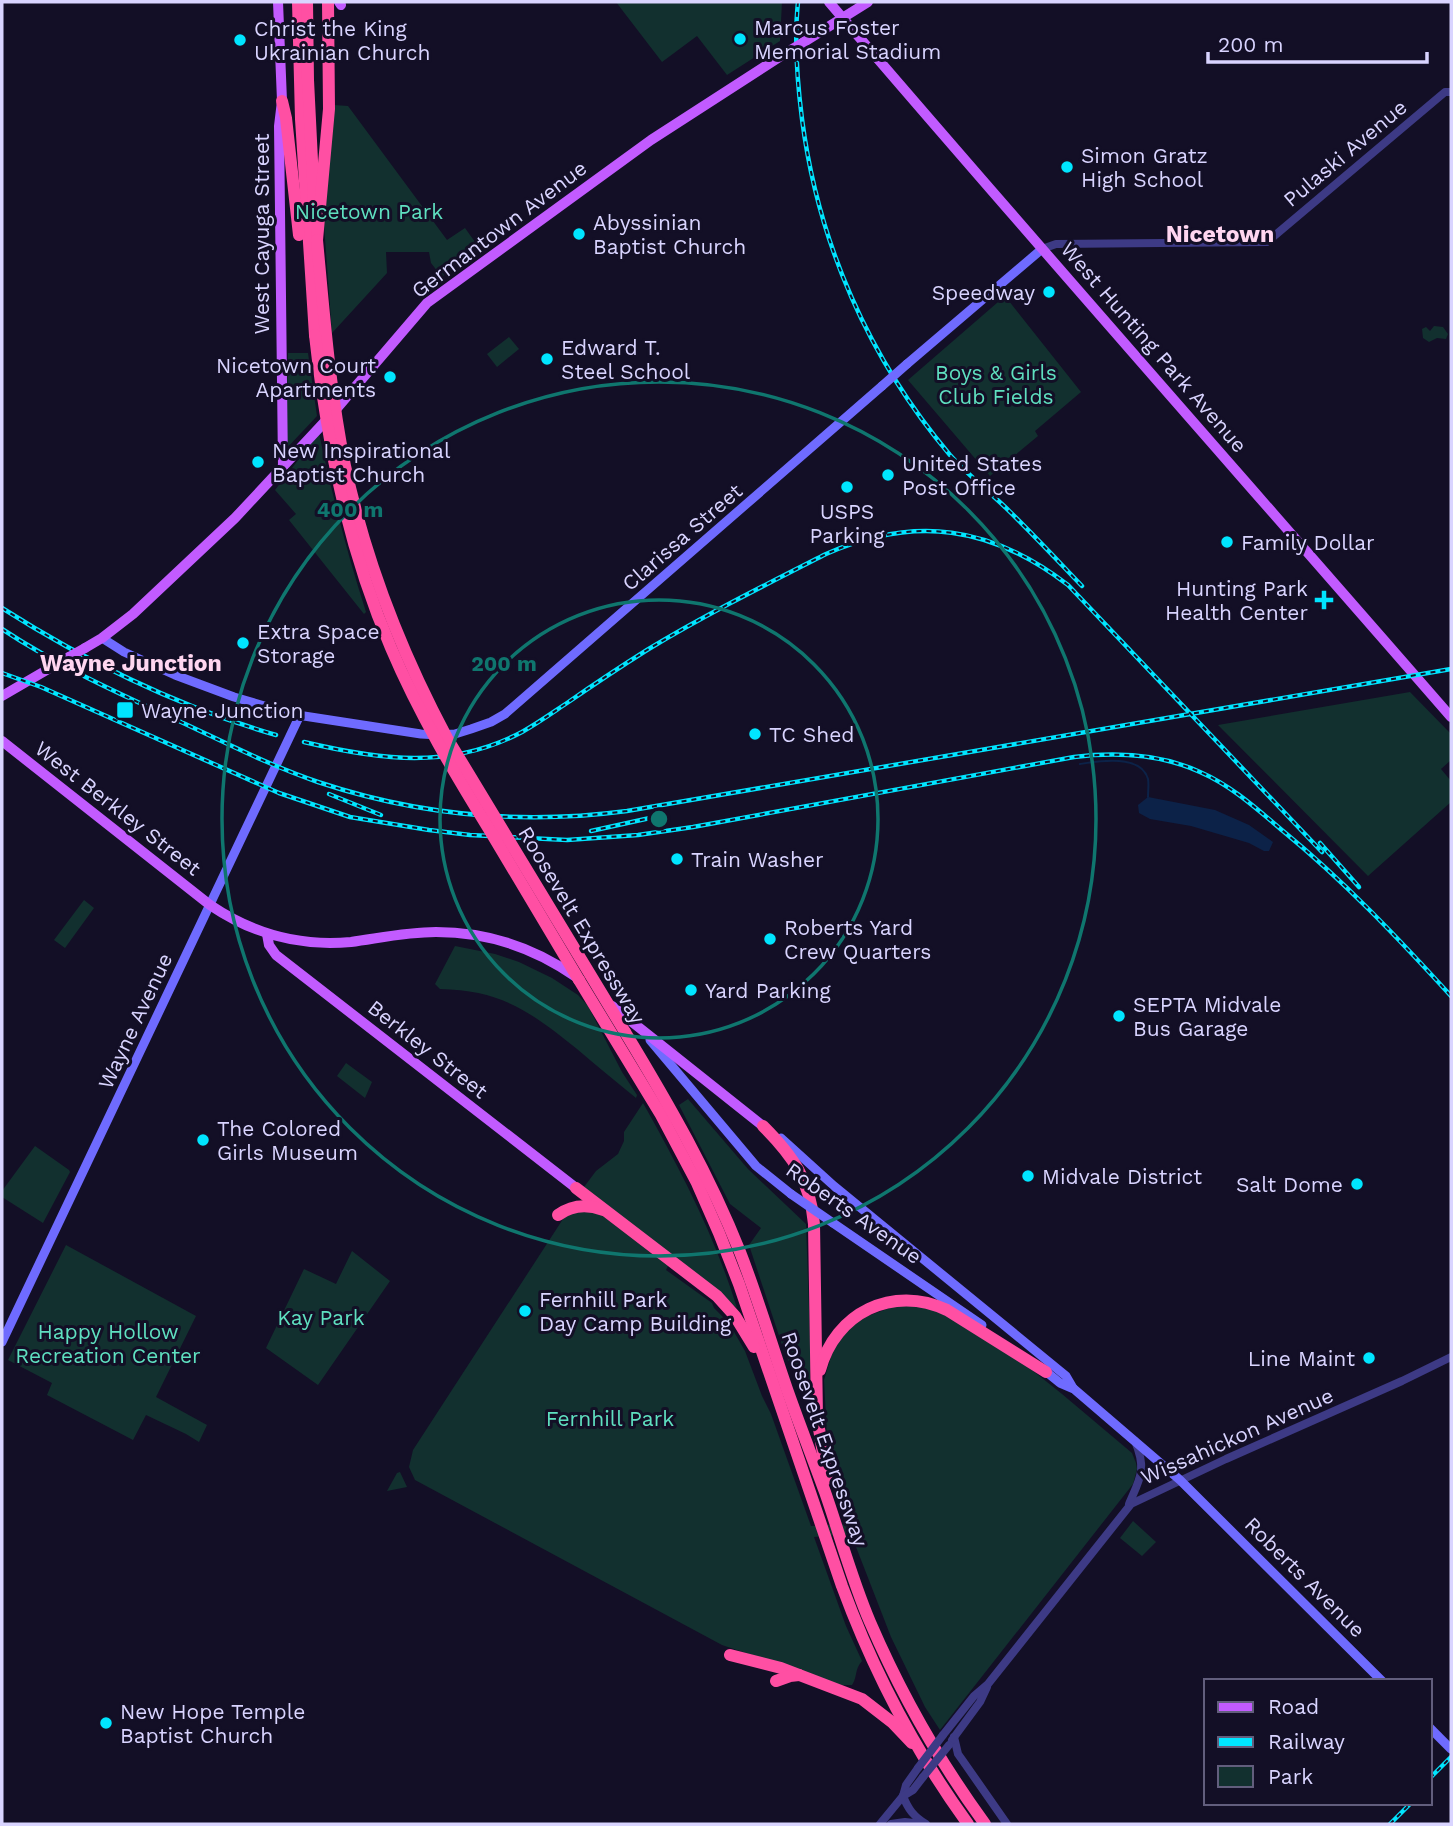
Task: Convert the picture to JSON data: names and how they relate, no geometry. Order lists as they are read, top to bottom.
{
  "streets": {
    "highway": ["Roosevelt Expressway"],
    "main road": [
      "Germantown Avenue",
      "West Cayuga Street",
      "West Hunting Park Avenue",
      "Clarissa Street",
      "West Berkley Street",
      "Wayne Avenue",
      "Berkley Street",
      "Roberts Avenue"
    ],
    "street": ["Pulaski Avenue", "Wissahickon Avenue"]
  },
  "crossings": [
    ["Pulaski Avenue", "West Hunting Park Avenue"],
    ["Pulaski Avenue", "Clarissa Street"],
    ["Germantown Avenue", "West Cayuga Street"],
    ["Germantown Avenue", "West Hunting Park Avenue"],
    ["Germantown Avenue", "Clarissa Street"],
    ["West Hunting Park Avenue", "Clarissa Street"],
    ["Clarissa Street", "Wayne Avenue"],
    ["West Berkley Street", "Wayne Avenue"],
    ["West Berkley Street", "Roberts Avenue"],
    ["Wayne Avenue", "Roberts Avenue"],
    ["Berkley Street", "Roberts Avenue"],
    ["Roberts Avenue", "Wissahickon Avenue"]
  ],
  "districts": ["Nicetown", "Wayne Junction"],
  "parks": [
    "Nicetown Park",
    "Boys & Girls Club Fields",
    "Kay Park",
    "Happy Hollow Recreation Center",
    "Fernhill Park"
  ],
  "places": {
    "other": [
      "Marcus Foster Memorial Stadium",
      "Christ the King Ukrainian Church",
      "Simon Gratz High School",
      "Abyssinian Baptist Church",
      "Speedway",
      "Edward T. Steel School",
      "Nicetown Court Apartments",
      "New Inspirational Baptist Church",
      "United States Post Office",
      "USPS Parking",
      "Family Dollar",
      "Extra Space Storage",
      "TC Shed",
      "Train Washer",
      "Roberts Yard Crew Quarters",
      "Yard Parking",
      "SEPTA Midvale Bus Garage",
      "The Colored Girls Museum",
      "Midvale District",
      "Salt Dome",
      "Fernhill Park Day Camp Building",
      "Line Maint",
      "New Hope Temple Baptist Church"
    ],
    "health": ["Hunting Park Health Center"],
    "transit": ["Wayne Junction"]
  },
  "legend": ["Road", "Railway", "Park"],
  "scale_bar": "200 m",
  "rings": ["400 m", "200 m"]
}
